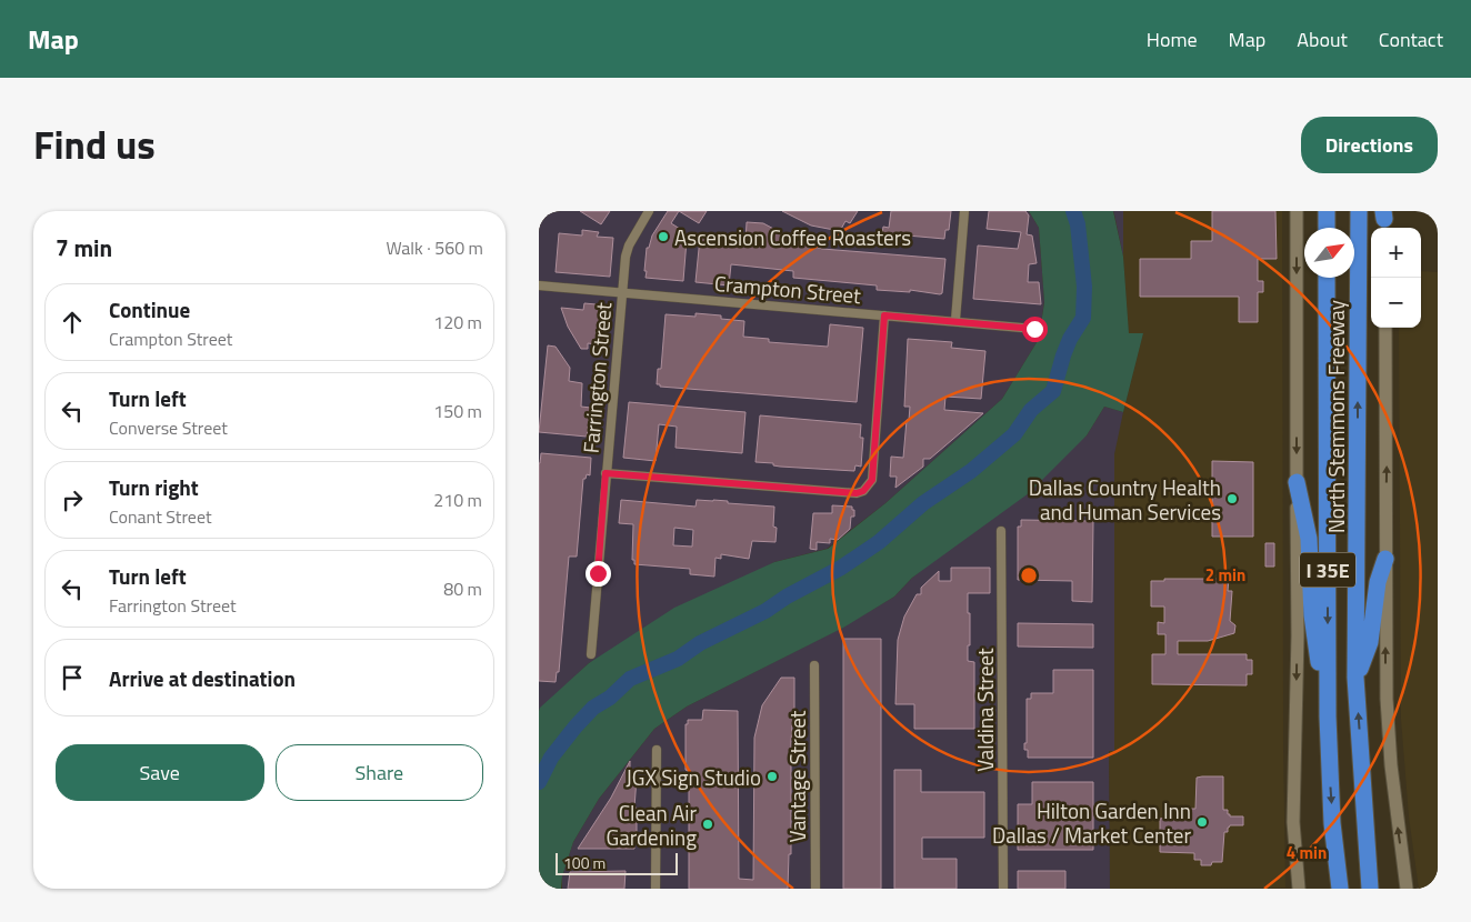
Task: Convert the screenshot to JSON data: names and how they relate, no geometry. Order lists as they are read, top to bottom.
{
  "streets": {
    "highway": ["North Stemmons Freeway", "I 35E"],
    "street": [
      "Crampton Street",
      "Farrington Street",
      "Valdina Street",
      "Vantage Street"
    ]
  },
  "crossings": [
    ["Crampton Street", "Farrington Street"]
  ],
  "places": [
    "Ascension Coffee Roasters",
    "Dallas Country Health and Human Services",
    "JGX Sign Studio",
    "Hilton Garden Inn Dallas / Market Center",
    "Clean Air Gardening"
  ],
  "scale_bar": "100 m",
  "north": "top right",
  "page": {
    "header": "Map",
    "nav": [
      "Home",
      "Map",
      "About",
      "Contact"
    ],
    "title": "Find us",
    "buttons": [
      "Directions",
      ["Save", "Share"]
    ],
    "heading": ["7 min", "Walk · 560 m"],
    "map_buttons": ["+", "−"],
    "list": [
      ["Continue", "Crampton Street", "120 m"],
      ["Turn left", "Converse Street", "150 m"],
      ["Turn right", "Conant Street", "210 m"],
      ["Turn left", "Farrington Street", "80 m"],
      "Arrive at destination"
    ],
    "scale": "100 m"
  },
  "rings": ["2 min", "4 min"]
}
